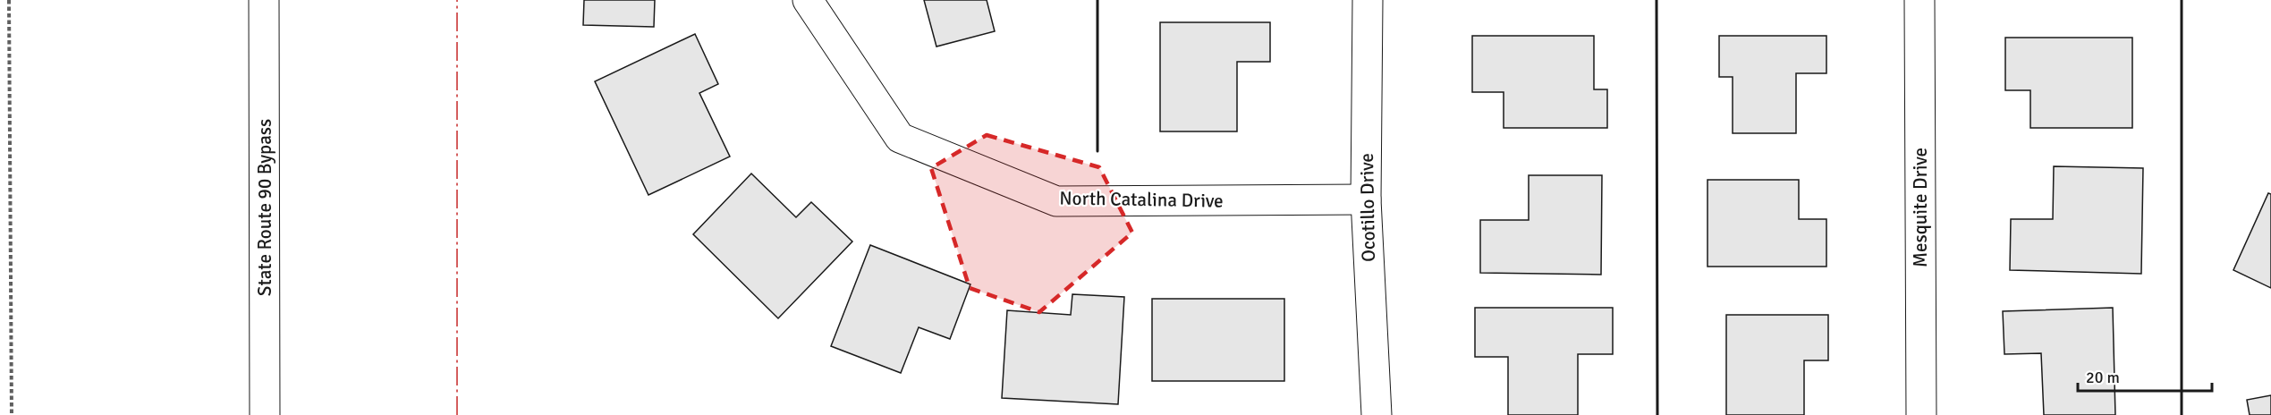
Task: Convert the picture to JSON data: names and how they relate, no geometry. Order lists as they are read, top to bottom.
{
  "streets": {
    "main road": [
      "North Catalina Drive",
      "State Route 90 Bypass",
      "Ocotillo Drive",
      "Mesquite Drive"
    ]
  },
  "crossings": [
    ["North Catalina Drive", "Ocotillo Drive"]
  ],
  "scale_bar": "20 m"
}
